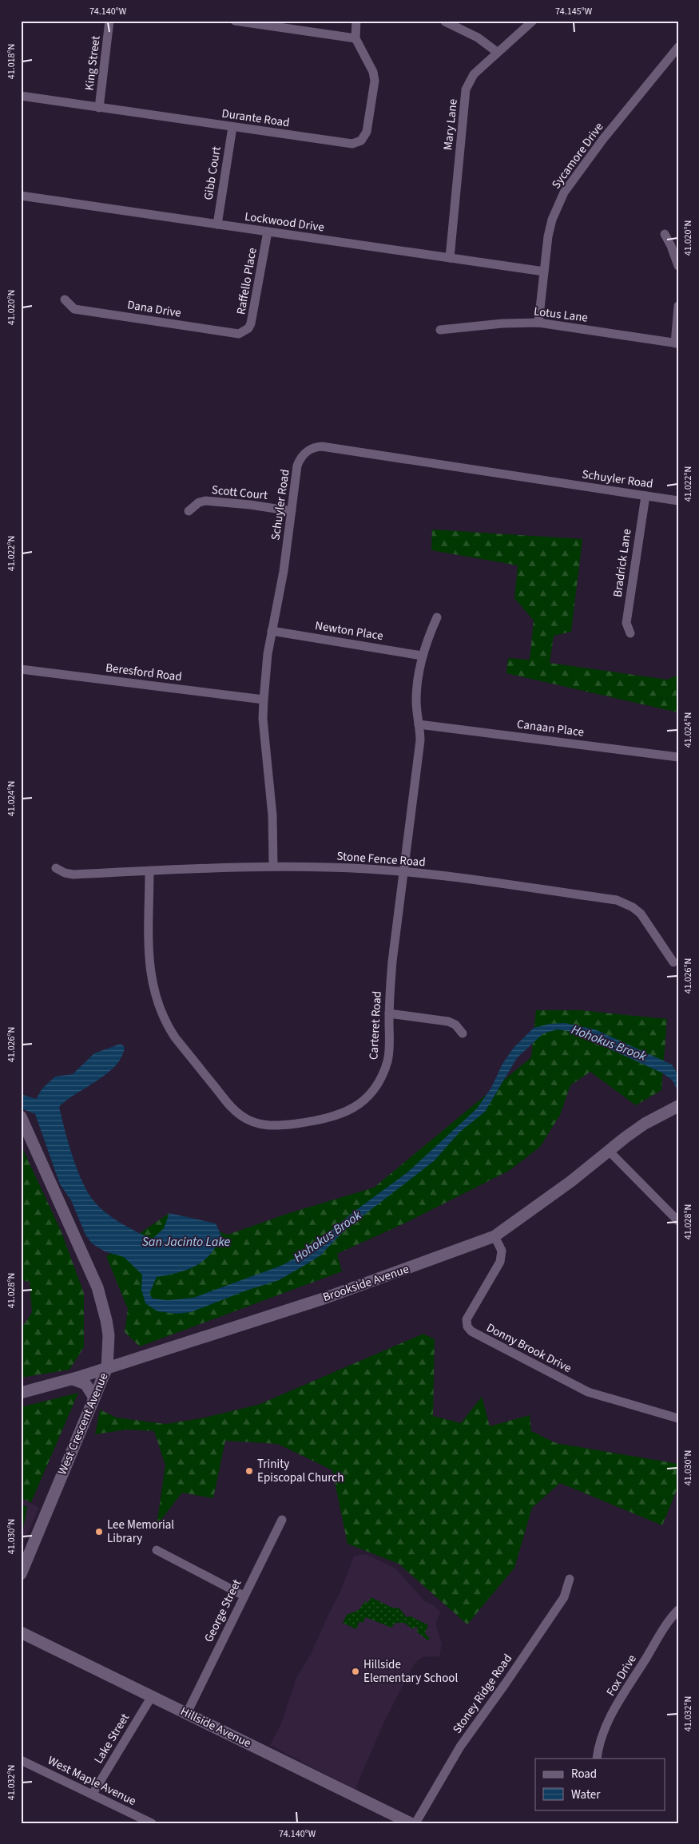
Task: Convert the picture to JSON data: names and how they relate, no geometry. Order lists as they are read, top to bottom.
{
  "streets": {
    "main road": ["Brookside Avenue", "West Crescent Avenue", "Hillside Avenue"],
    "street": [
      "King Street",
      "Durante Road",
      "Mary Lane",
      "Sycamore Drive",
      "Gibb Court",
      "Lockwood Drive",
      "Raffello Place",
      "Dana Drive",
      "Lotus Lane",
      "Schuyler Road",
      "Scott Court",
      "Bradrick Lane",
      "Newton Place",
      "Beresford Road",
      "Canaan Place",
      "Stone Fence Road",
      "Carteret Road",
      "Donny Brook Drive",
      "George Street",
      "Fox Drive",
      "Stoney Ridge Road",
      "Lake Street",
      "West Maple Avenue"
    ]
  },
  "crossings": [
    ["King Street", "Durante Road"],
    ["Durante Road", "Gibb Court"],
    ["Mary Lane", "Lockwood Drive"],
    ["Sycamore Drive", "Lockwood Drive"],
    ["Sycamore Drive", "Lotus Lane"],
    ["Gibb Court", "Lockwood Drive"],
    ["Lockwood Drive", "Raffello Place"],
    ["Raffello Place", "Dana Drive"],
    ["Schuyler Road", "Scott Court"],
    ["Schuyler Road", "Bradrick Lane"],
    ["Schuyler Road", "Newton Place"],
    ["Schuyler Road", "Beresford Road"],
    ["Schuyler Road", "Stone Fence Road"],
    ["Newton Place", "Carteret Road"],
    ["Canaan Place", "Carteret Road"],
    ["Stone Fence Road", "Carteret Road"],
    ["Brookside Avenue", "Donny Brook Drive"],
    ["Brookside Avenue", "West Crescent Avenue"],
    ["George Street", "Hillside Avenue"],
    ["Hillside Avenue", "Lake Street"],
    ["Lake Street", "West Maple Avenue"]
  ],
  "water": ["Hohokus Brook", "San Jacinto Lake"],
  "places": ["Trinity Episcopal Church", "Lee Memorial Library", "Hillside Elementary School"],
  "legend": ["Road", "Water"],
  "coordinates": [
    "74.140°W",
    "74.145°W",
    "41.018°N",
    "41.020°N",
    "41.022°N",
    "41.024°N",
    "41.026°N",
    "41.028°N",
    "41.030°N",
    "41.032°N"
  ]
}
